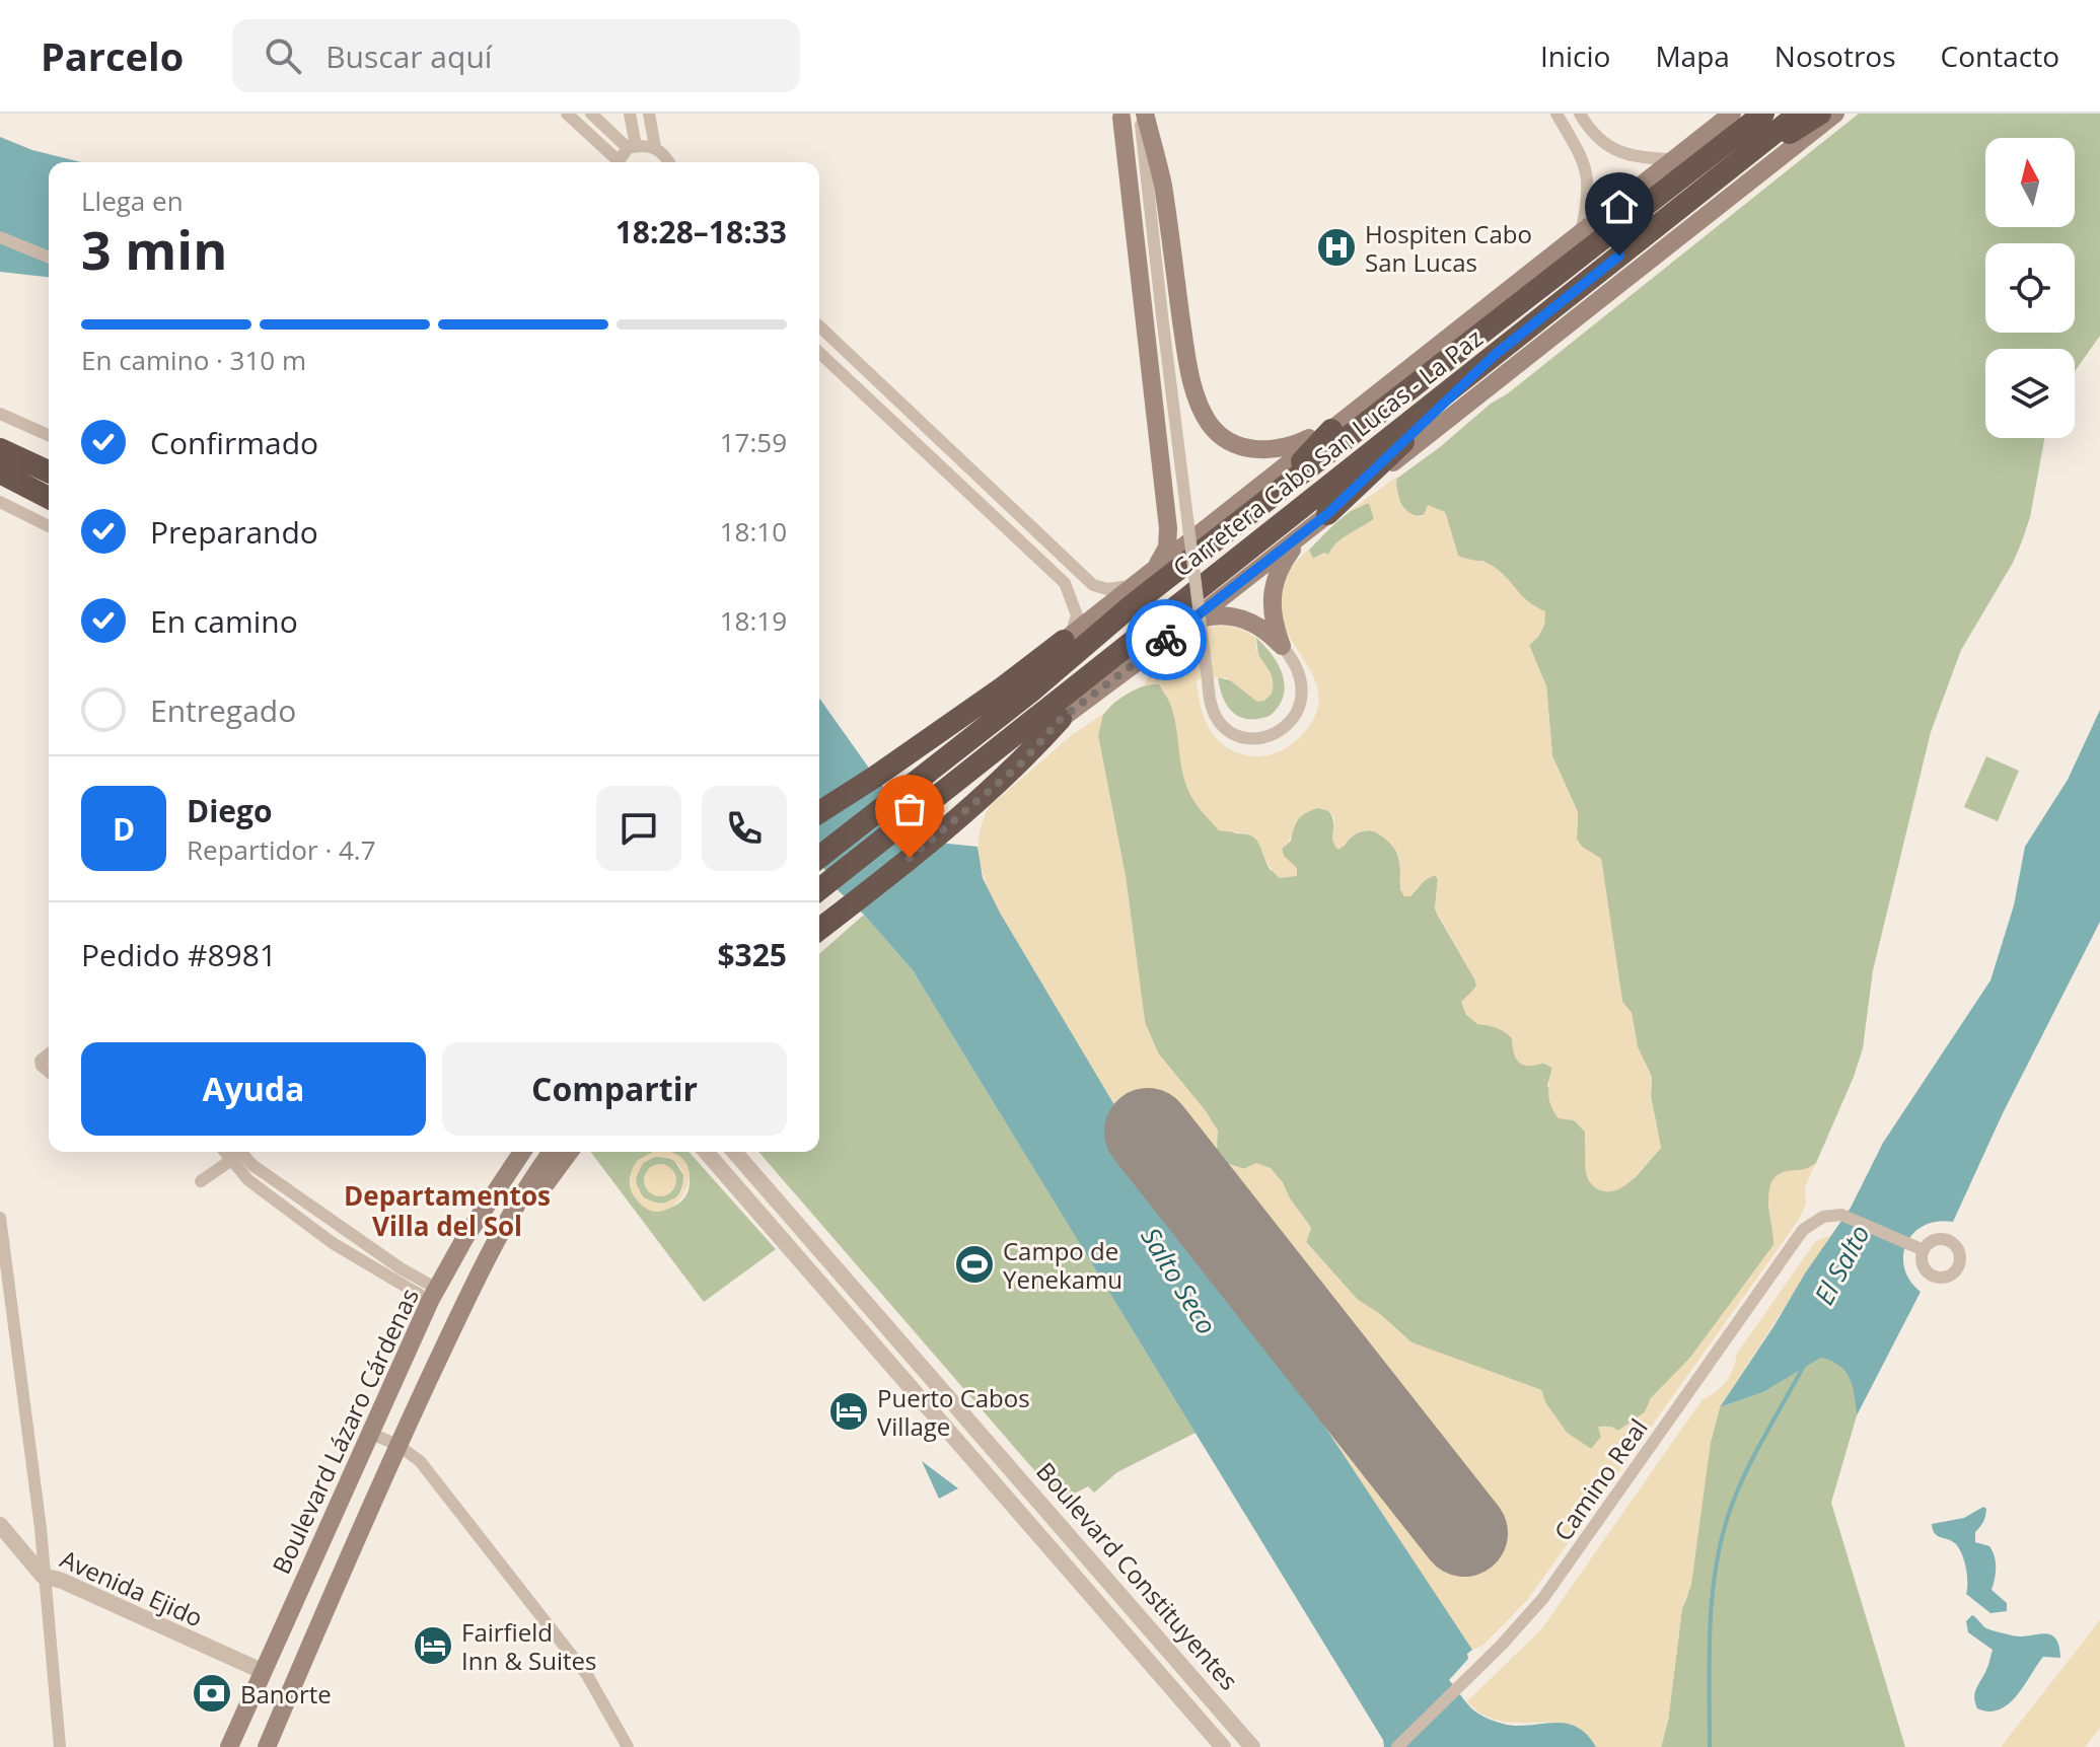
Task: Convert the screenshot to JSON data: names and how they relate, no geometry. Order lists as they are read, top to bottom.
{
  "streets": {
    "highway": ["Carretera Cabo San Lucas - La Paz"],
    "main road": ["Boulevard Lázaro Cárdenas"],
    "street": ["Camino Real", "Boulevard Constituyentes", "Avenida Ejido"]
  },
  "crossings": [
    ["Boulevard Lázaro Cárdenas", "Avenida Ejido"]
  ],
  "districts": ["Departamentos Villa del Sol"],
  "water": ["El Salto", "Salto Seco"],
  "places": {
    "hospital": ["Hospiten Cabo San Lucas"],
    "sports": ["Campo de Yenekamu"],
    "hotel": ["Puerto Cabos Village", "Fairfield Inn & Suites"],
    "bank": ["Banorte"]
  },
  "north": "top",
  "page": {
    "header": "Parcelo",
    "search": "Buscar aquí",
    "nav": [
      "Inicio",
      "Mapa",
      "Nosotros",
      "Contacto"
    ],
    "heading": ["3 min", "Llega en", "18:28–18:33"],
    "panel": [
      "Diego",
      "Repartidor · 4.7",
      "Pedido #8981",
      "$325"
    ],
    "bar": "En camino · 310 m",
    "list": [
      ["Confirmado", "17:59"],
      ["Preparando", "18:10"],
      ["En camino", "18:19"],
      "Entregado"
    ],
    "round": "D",
    "buttons": ["Ayuda", "Compartir"]
  }
}
